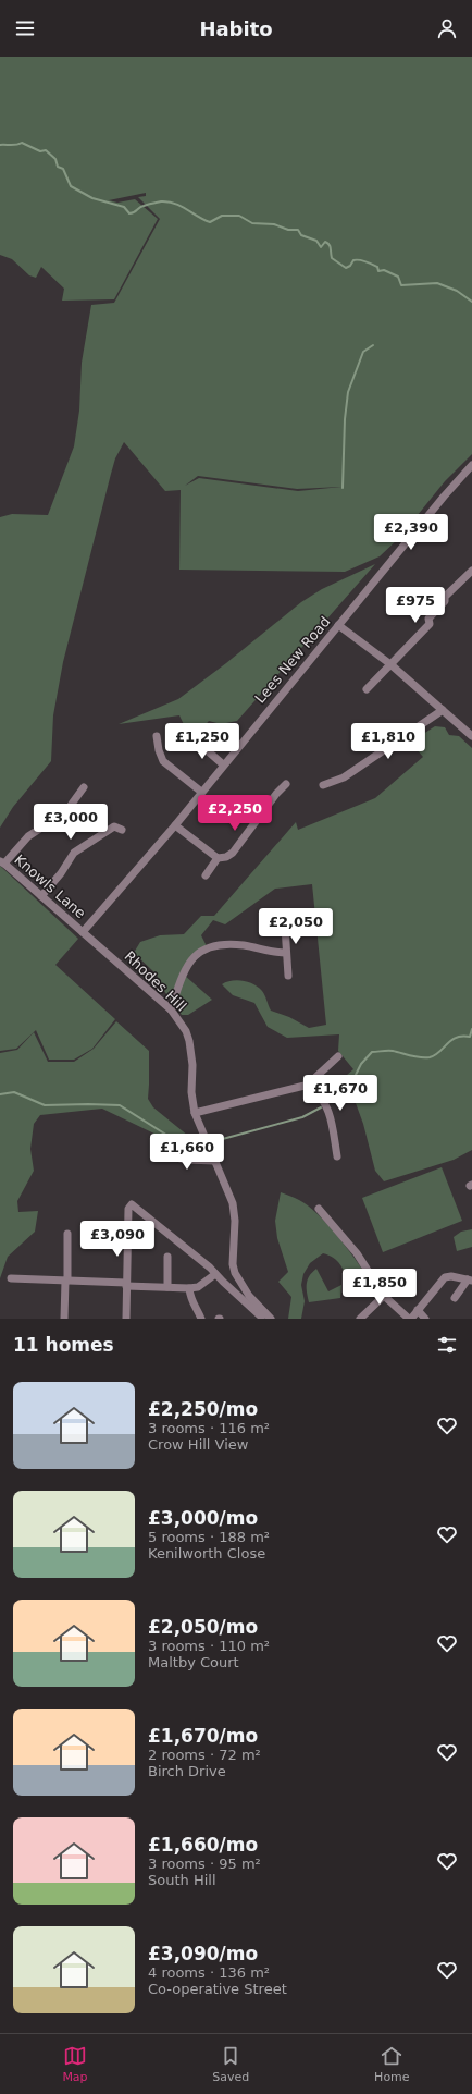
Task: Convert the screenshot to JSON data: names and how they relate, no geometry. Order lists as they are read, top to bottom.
{
  "streets": {
    "street": ["Lees New Road", "Knowls Lane", "Rhodes Hill"]
  },
  "crossings": [
    ["Lees New Road", "Knowls Lane"],
    ["Lees New Road", "Rhodes Hill"],
    ["Knowls Lane", "Rhodes Hill"]
  ],
  "page": {
    "header": "Habito",
    "price": [
      "£2,390",
      "£975",
      "£1,250",
      "£1,810",
      "£2,250",
      "£3,000",
      "£2,050",
      "£1,670",
      "£1,660",
      "£3,090",
      "£1,850"
    ],
    "heading": "11 homes",
    "list": [
      {
        "name": "£2,250/mo",
        "note": "3 rooms · 116 m² · Crow Hill View"
      },
      {
        "name": "£3,000/mo",
        "note": "5 rooms · 188 m² · Kenilworth Close"
      },
      {
        "name": "£2,050/mo",
        "note": "3 rooms · 110 m² · Maltby Court"
      },
      {
        "name": "£1,670/mo",
        "note": "2 rooms · 72 m² · Birch Drive"
      },
      {
        "name": "£1,660/mo",
        "note": "3 rooms · 95 m² · South Hill"
      },
      {
        "name": "£3,090/mo",
        "note": "4 rooms · 136 m² · Co-operative Street"
      }
    ],
    "tabs": ["Map", "Saved", "Home"]
  }
}
